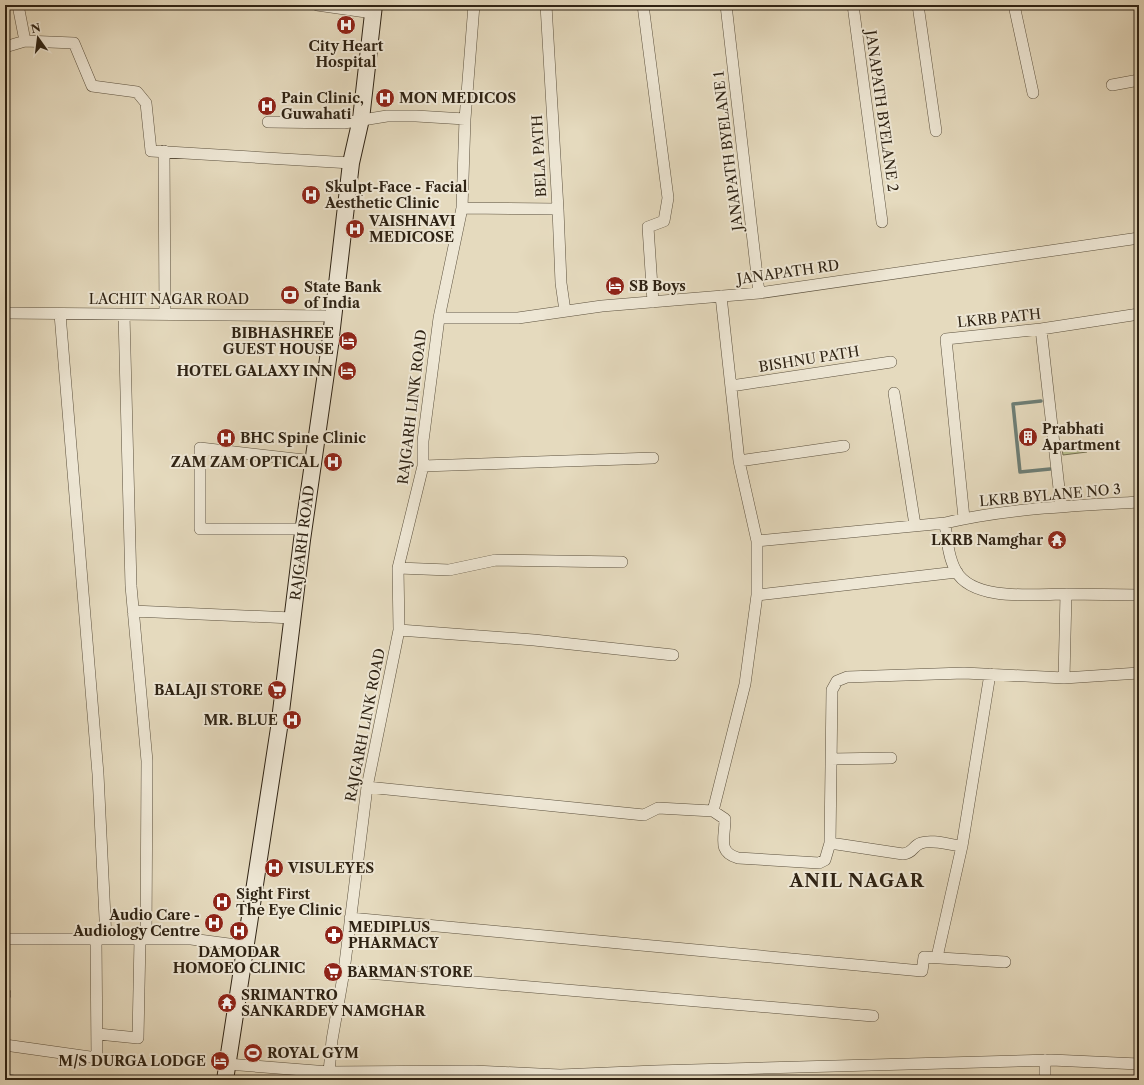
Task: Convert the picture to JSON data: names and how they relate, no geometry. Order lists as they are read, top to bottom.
{
  "streets": {
    "main road": ["RAJGARH ROAD"],
    "street": [
      "JANAPATH BYELANE 2",
      "JANAPATH BYELANE 1",
      "BELA PATH",
      "JANAPATH RD",
      "LACHIT NAGAR ROAD",
      "LKRB PATH",
      "BISHNU PATH",
      "RAJGARH LINK ROAD",
      "LKRB BYLANE NO 3"
    ]
  },
  "crossings": [
    ["JANAPATH BYELANE 1", "JANAPATH RD"],
    ["BELA PATH", "RAJGARH LINK ROAD"],
    ["JANAPATH RD", "RAJGARH LINK ROAD"],
    ["LACHIT NAGAR ROAD", "RAJGARH ROAD"],
    ["LKRB PATH", "LKRB BYLANE NO 3"]
  ],
  "districts": ["ANIL NAGAR"],
  "places": {
    "hospital": [
      "City Heart Hospital",
      "MON MEDICOS",
      "Pain Clinic, Guwahati",
      "Skulpt-Face - Facial Aesthetic Clinic",
      "VAISHNAVI MEDICOSE",
      "BHC Spine Clinic",
      "ZAM ZAM OPTICAL",
      "MR. BLUE",
      "VISULEYES",
      "Sight First The Eye Clinic",
      "Audio Care - Audiology Centre",
      "DAMODAR HOMOEO CLINIC"
    ],
    "hotel": [
      "SB Boys",
      "BIBHASHREE GUEST HOUSE",
      "HOTEL GALAXY INN",
      "M/S DURGA LODGE"
    ],
    "bank": ["State Bank of India"],
    "building": ["Prabhati Apartment"],
    "temple": ["LKRB Namghar", "SRIMANTRO SANKARDEV NAMGHAR"],
    "supermarket": ["BALAJI STORE", "BARMAN STORE"],
    "pharmacy": ["MEDIPLUS PHARMACY"],
    "sports": ["ROYAL GYM"]
  },
  "north": "top"
}
